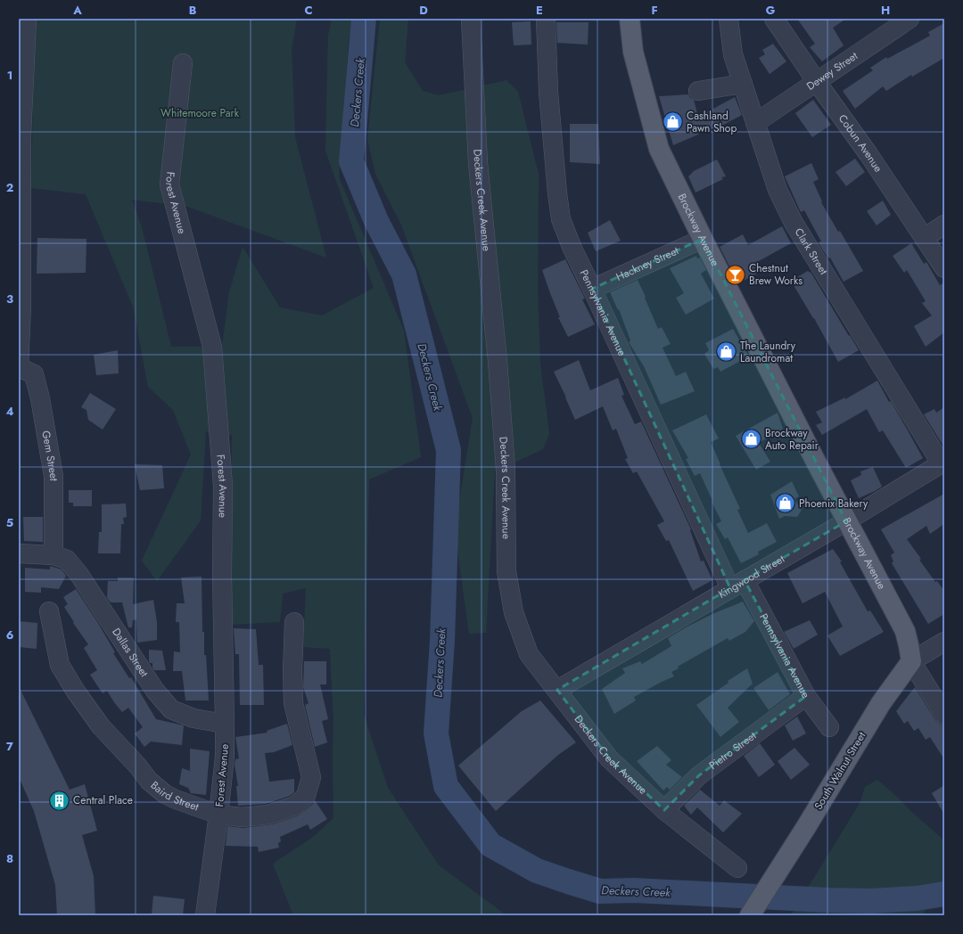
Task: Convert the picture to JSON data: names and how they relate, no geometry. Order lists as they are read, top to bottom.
{
  "streets": {
    "main road": ["Brockway Avenue", "South Walnut Street"],
    "street": [
      "Dewey Street",
      "Cobun Avenue",
      "Deckers Creek Avenue",
      "Forest Avenue",
      "Clark Street",
      "Hackney Street",
      "Pennsylvania Avenue",
      "Gem Street",
      "Kingwood Street",
      "Dallas Street",
      "Pietro Street",
      "Baird Street"
    ]
  },
  "crossings": [
    ["Dewey Street", "Cobun Avenue"],
    ["Dewey Street", "Clark Street"],
    ["Deckers Creek Avenue", "Kingwood Street"],
    ["Deckers Creek Avenue", "Pietro Street"],
    ["Forest Avenue", "Dallas Street"],
    ["Forest Avenue", "Baird Street"],
    ["Brockway Avenue", "Hackney Street"],
    ["Brockway Avenue", "Kingwood Street"],
    ["Brockway Avenue", "South Walnut Street"],
    ["Clark Street", "Kingwood Street"],
    ["Hackney Street", "Pennsylvania Avenue"],
    ["Pennsylvania Avenue", "Kingwood Street"],
    ["Pennsylvania Avenue", "Pietro Street"],
    ["Gem Street", "Dallas Street"]
  ],
  "water": ["Deckers Creek"],
  "parks": ["Whitemoore Park"],
  "places": {
    "shop": [
      "Cashland Pawn Shop",
      "The Laundry Laundromat",
      "Brockway Auto Repair",
      "Phoenix Bakery"
    ],
    "bar": ["Chestnut Brew Works"],
    "building": ["Central Place"]
  },
  "grid": {
    "columns": [
      "A",
      "B",
      "C",
      "D",
      "E",
      "F",
      "G",
      "H"
    ],
    "rows": [
      "1",
      "2",
      "3",
      "4",
      "5",
      "6",
      "7",
      "8"
    ]
  }
}
